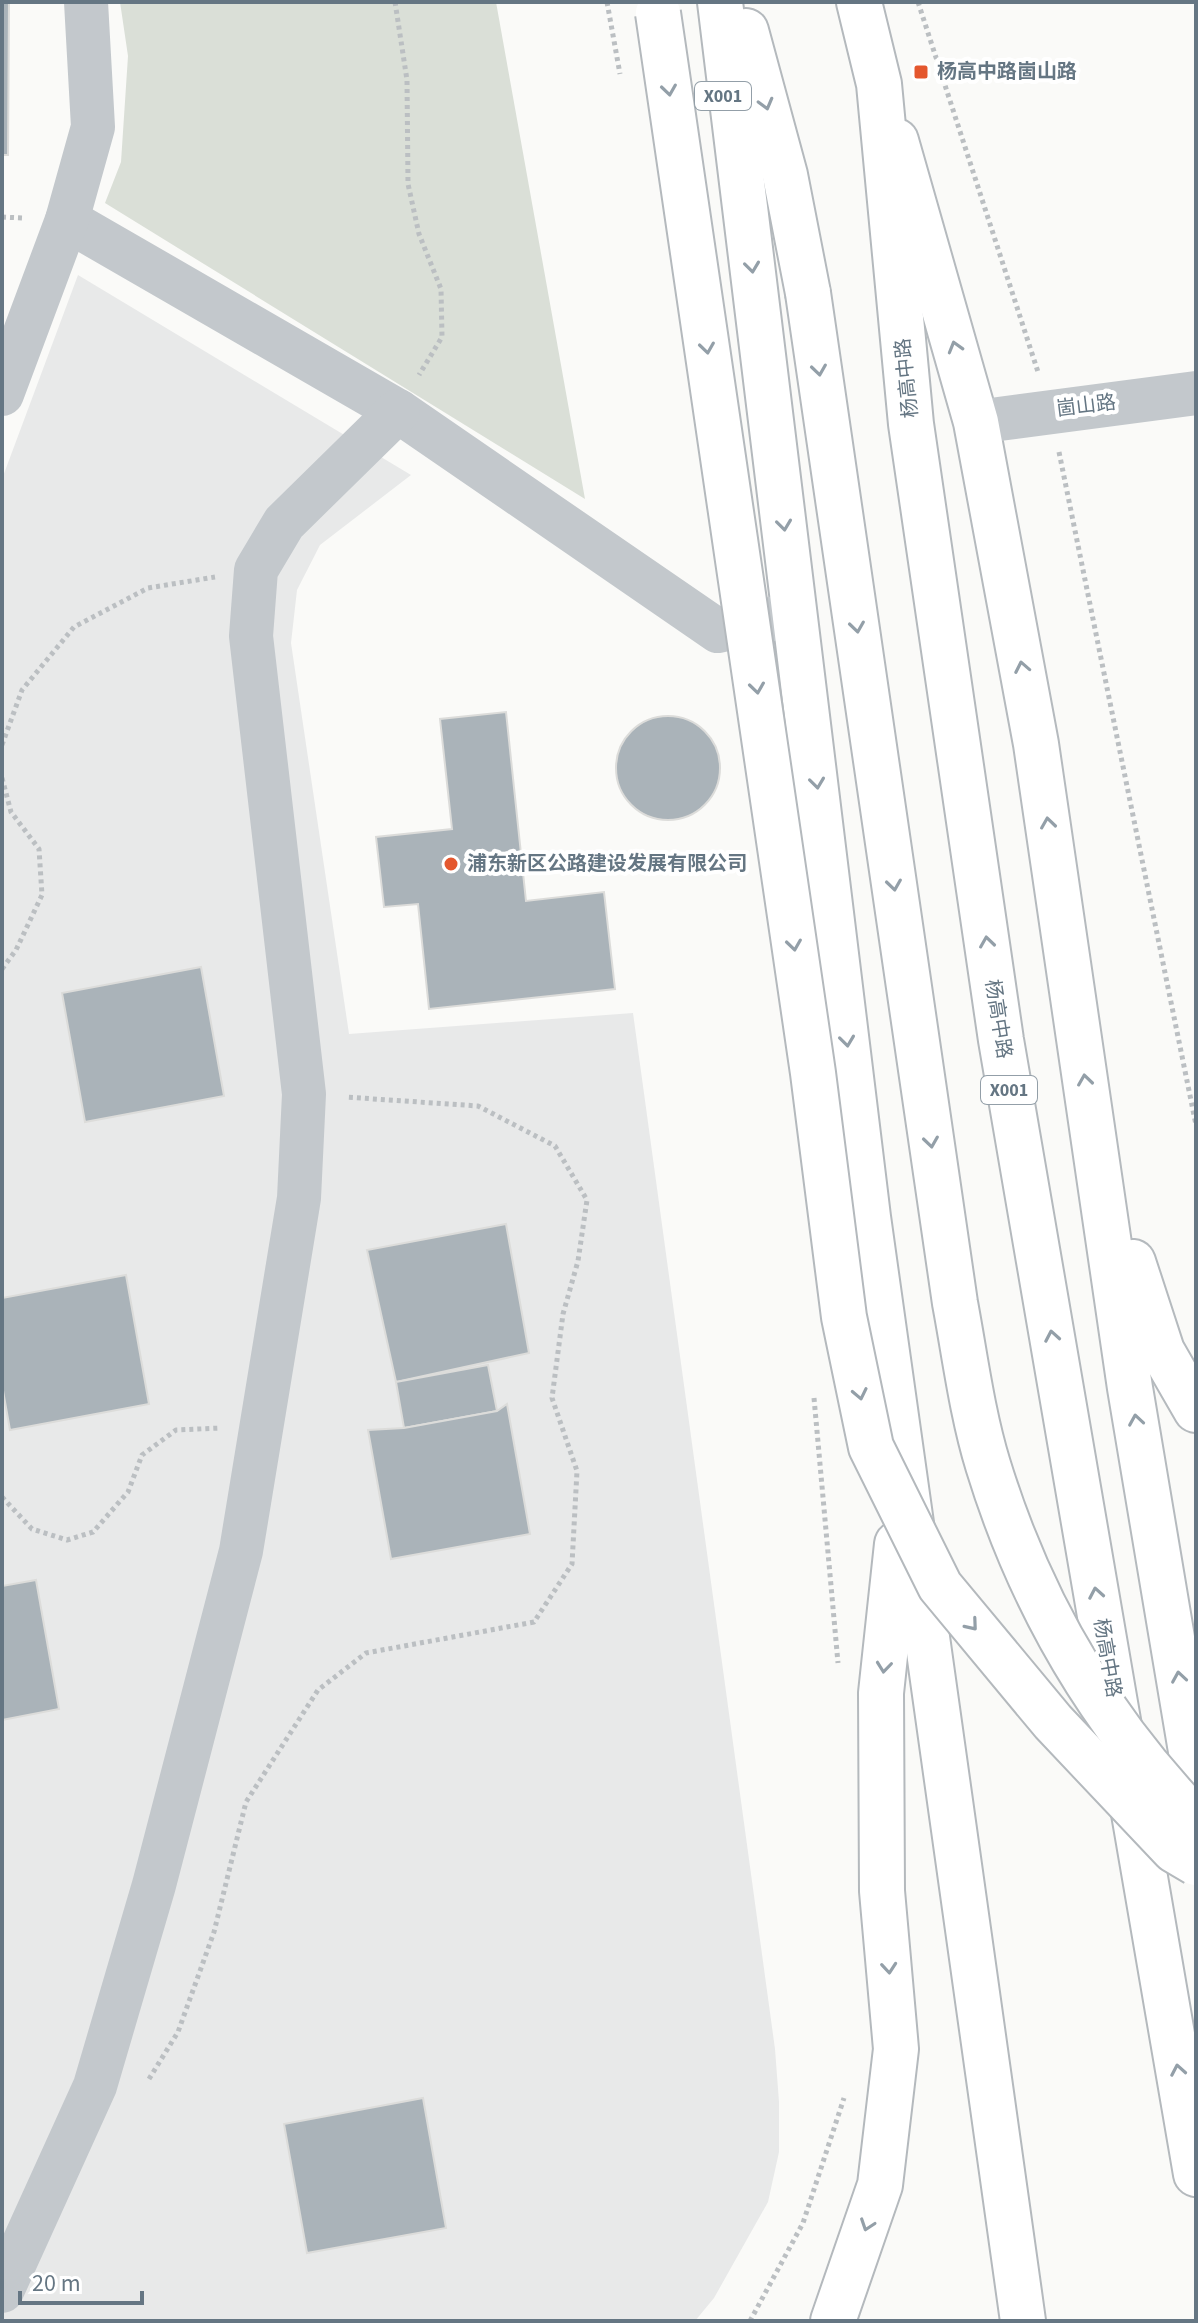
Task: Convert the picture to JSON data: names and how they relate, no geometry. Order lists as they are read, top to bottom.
{
  "streets": {
    "main road": ["X001", "杨高中路"],
    "street": ["崮山路"]
  },
  "places": {
    "transit": ["杨高中路崮山路"],
    "other": ["浦东新区公路建设发展有限公司"]
  },
  "scale_bar": "20 m"
}
